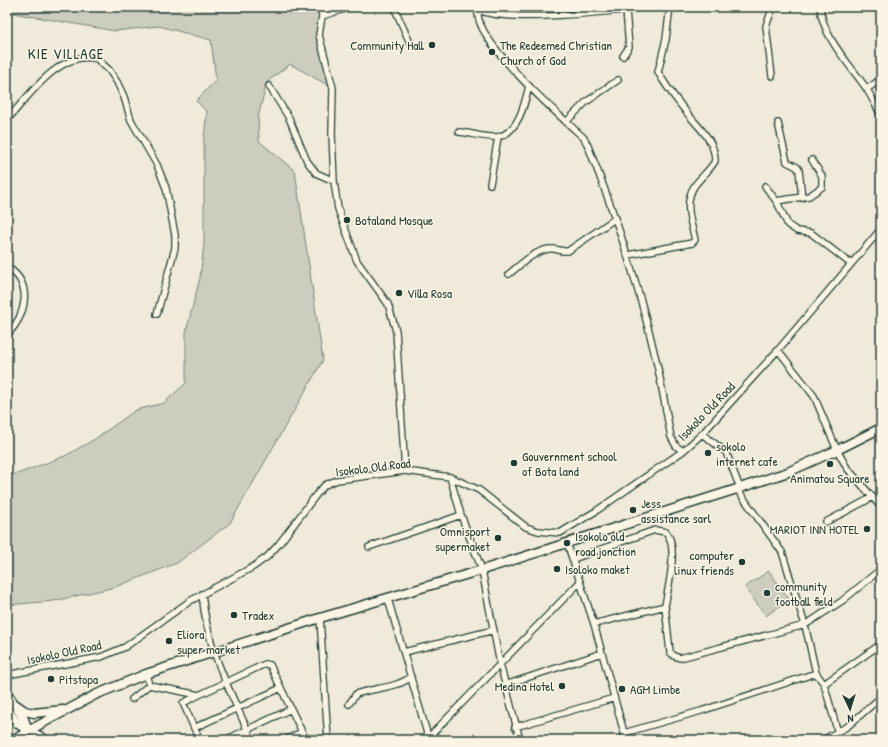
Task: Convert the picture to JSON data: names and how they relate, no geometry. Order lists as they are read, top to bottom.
{
  "streets": {
    "street": ["Isokolo Old Road"]
  },
  "districts": ["KIE VILLAGE"],
  "places": [
    "Community Hall",
    "The Redeemed Christian Church of God",
    "Botaland Mosque",
    "Villa Rosa",
    "sokolo internet cafe",
    "Gouvernment school of Bota land",
    "Animatou Square",
    "Jess assistance sarl",
    "MARIOT INN HOTEL",
    "Omnisport supermaket",
    "Isokolo old road jonction",
    "computer linux friends",
    "Isoloko maket",
    "community football field",
    "Tradex",
    "Eliora super market",
    "Pitstopa",
    "Medina Hotel",
    "AGM Limbe"
  ],
  "north": "bottom"
}
